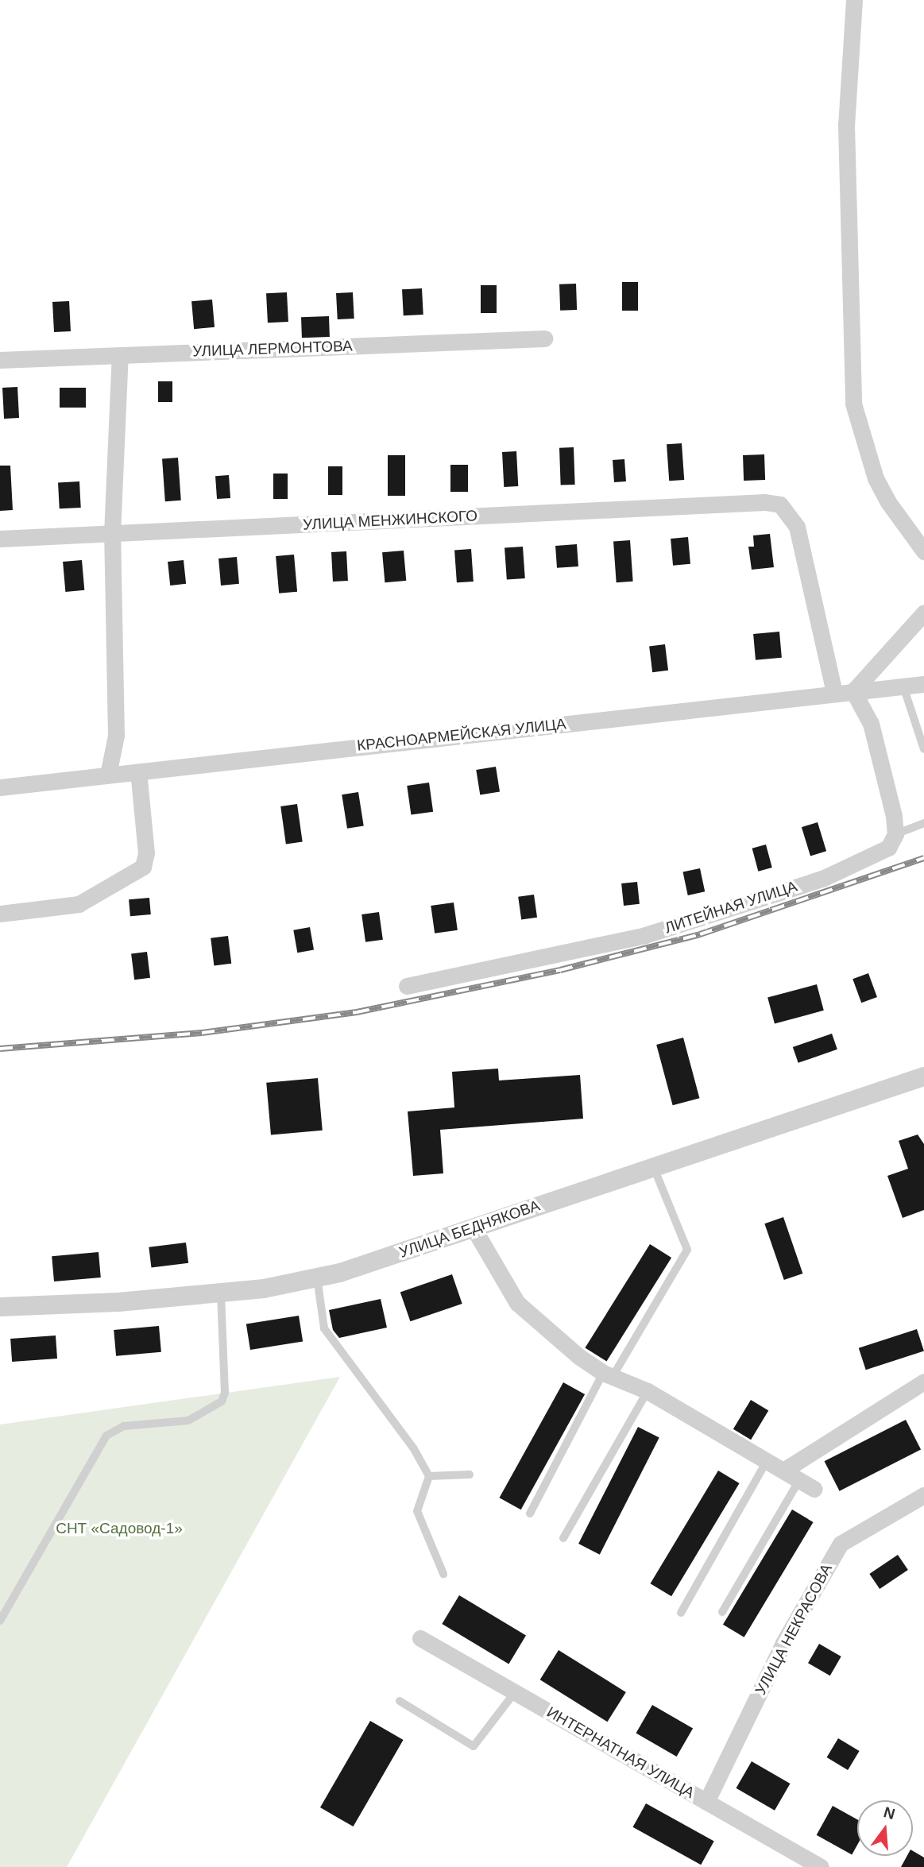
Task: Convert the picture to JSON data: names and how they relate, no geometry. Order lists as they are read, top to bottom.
{
  "streets": {
    "street": [
      "УЛИЦА ЛЕРМОНТОВА",
      "УЛИЦА МЕНЖИНСКОГО",
      "КРАСНОАРМЕЙСКАЯ УЛИЦА",
      "ЛИТЕЙНАЯ УЛИЦА",
      "УЛИЦА БЕДНЯКОВА",
      "УЛИЦА НЕКРАСОВА",
      "ИНТЕРНАТНАЯ УЛИЦА"
    ]
  },
  "crossings": [
    ["УЛИЦА МЕНЖИНСКОГО", "КРАСНОАРМЕЙСКАЯ УЛИЦА"],
    ["УЛИЦА НЕКРАСОВА", "ИНТЕРНАТНАЯ УЛИЦА"]
  ],
  "parks": ["СНТ «Садовод-1»"],
  "north": "top"
}
